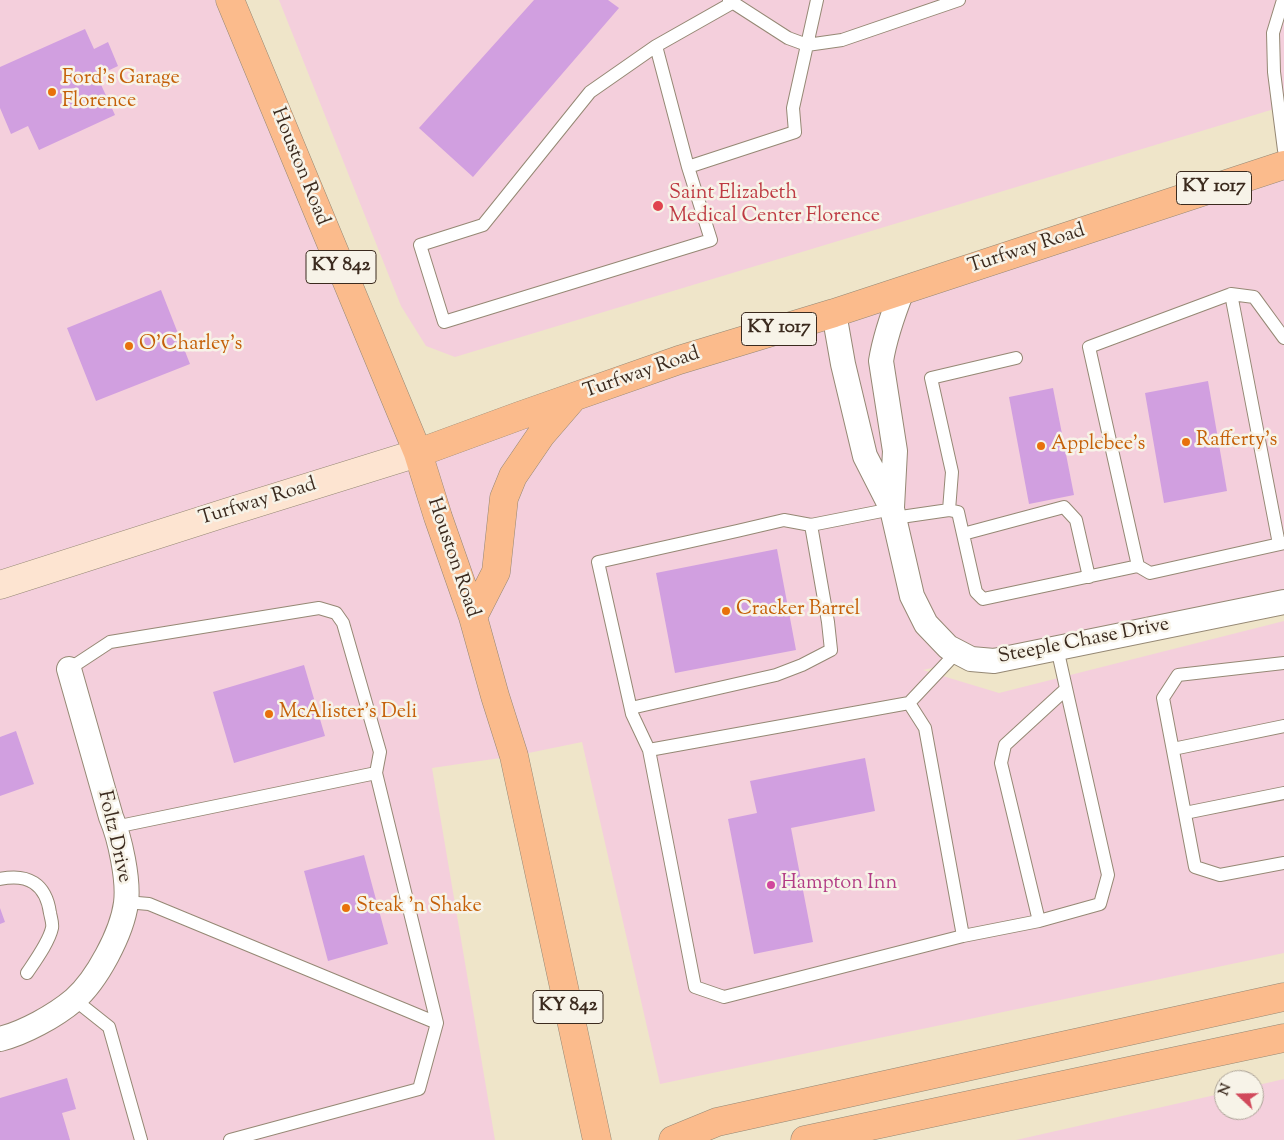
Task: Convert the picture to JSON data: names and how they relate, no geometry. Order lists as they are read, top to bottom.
{
  "streets": {
    "main road": [
      "Houston Road",
      "KY 1017",
      "Turfway Road",
      "KY 842"
    ],
    "street": ["Steeple Chase Drive", "Foltz Drive"]
  },
  "crossings": [
    ["Houston Road", "Turfway Road"],
    ["Turfway Road", "Steeple Chase Drive"]
  ],
  "places": [
    "Ford's Garage Florence",
    "Saint Elizabeth Medical Center Florence",
    "O'Charley's",
    "Rafferty's",
    "Applebee's",
    "Cracker Barrel",
    "McAlister's Deli",
    "Hampton Inn",
    "Steak 'n Shake"
  ],
  "north": "left"
}
